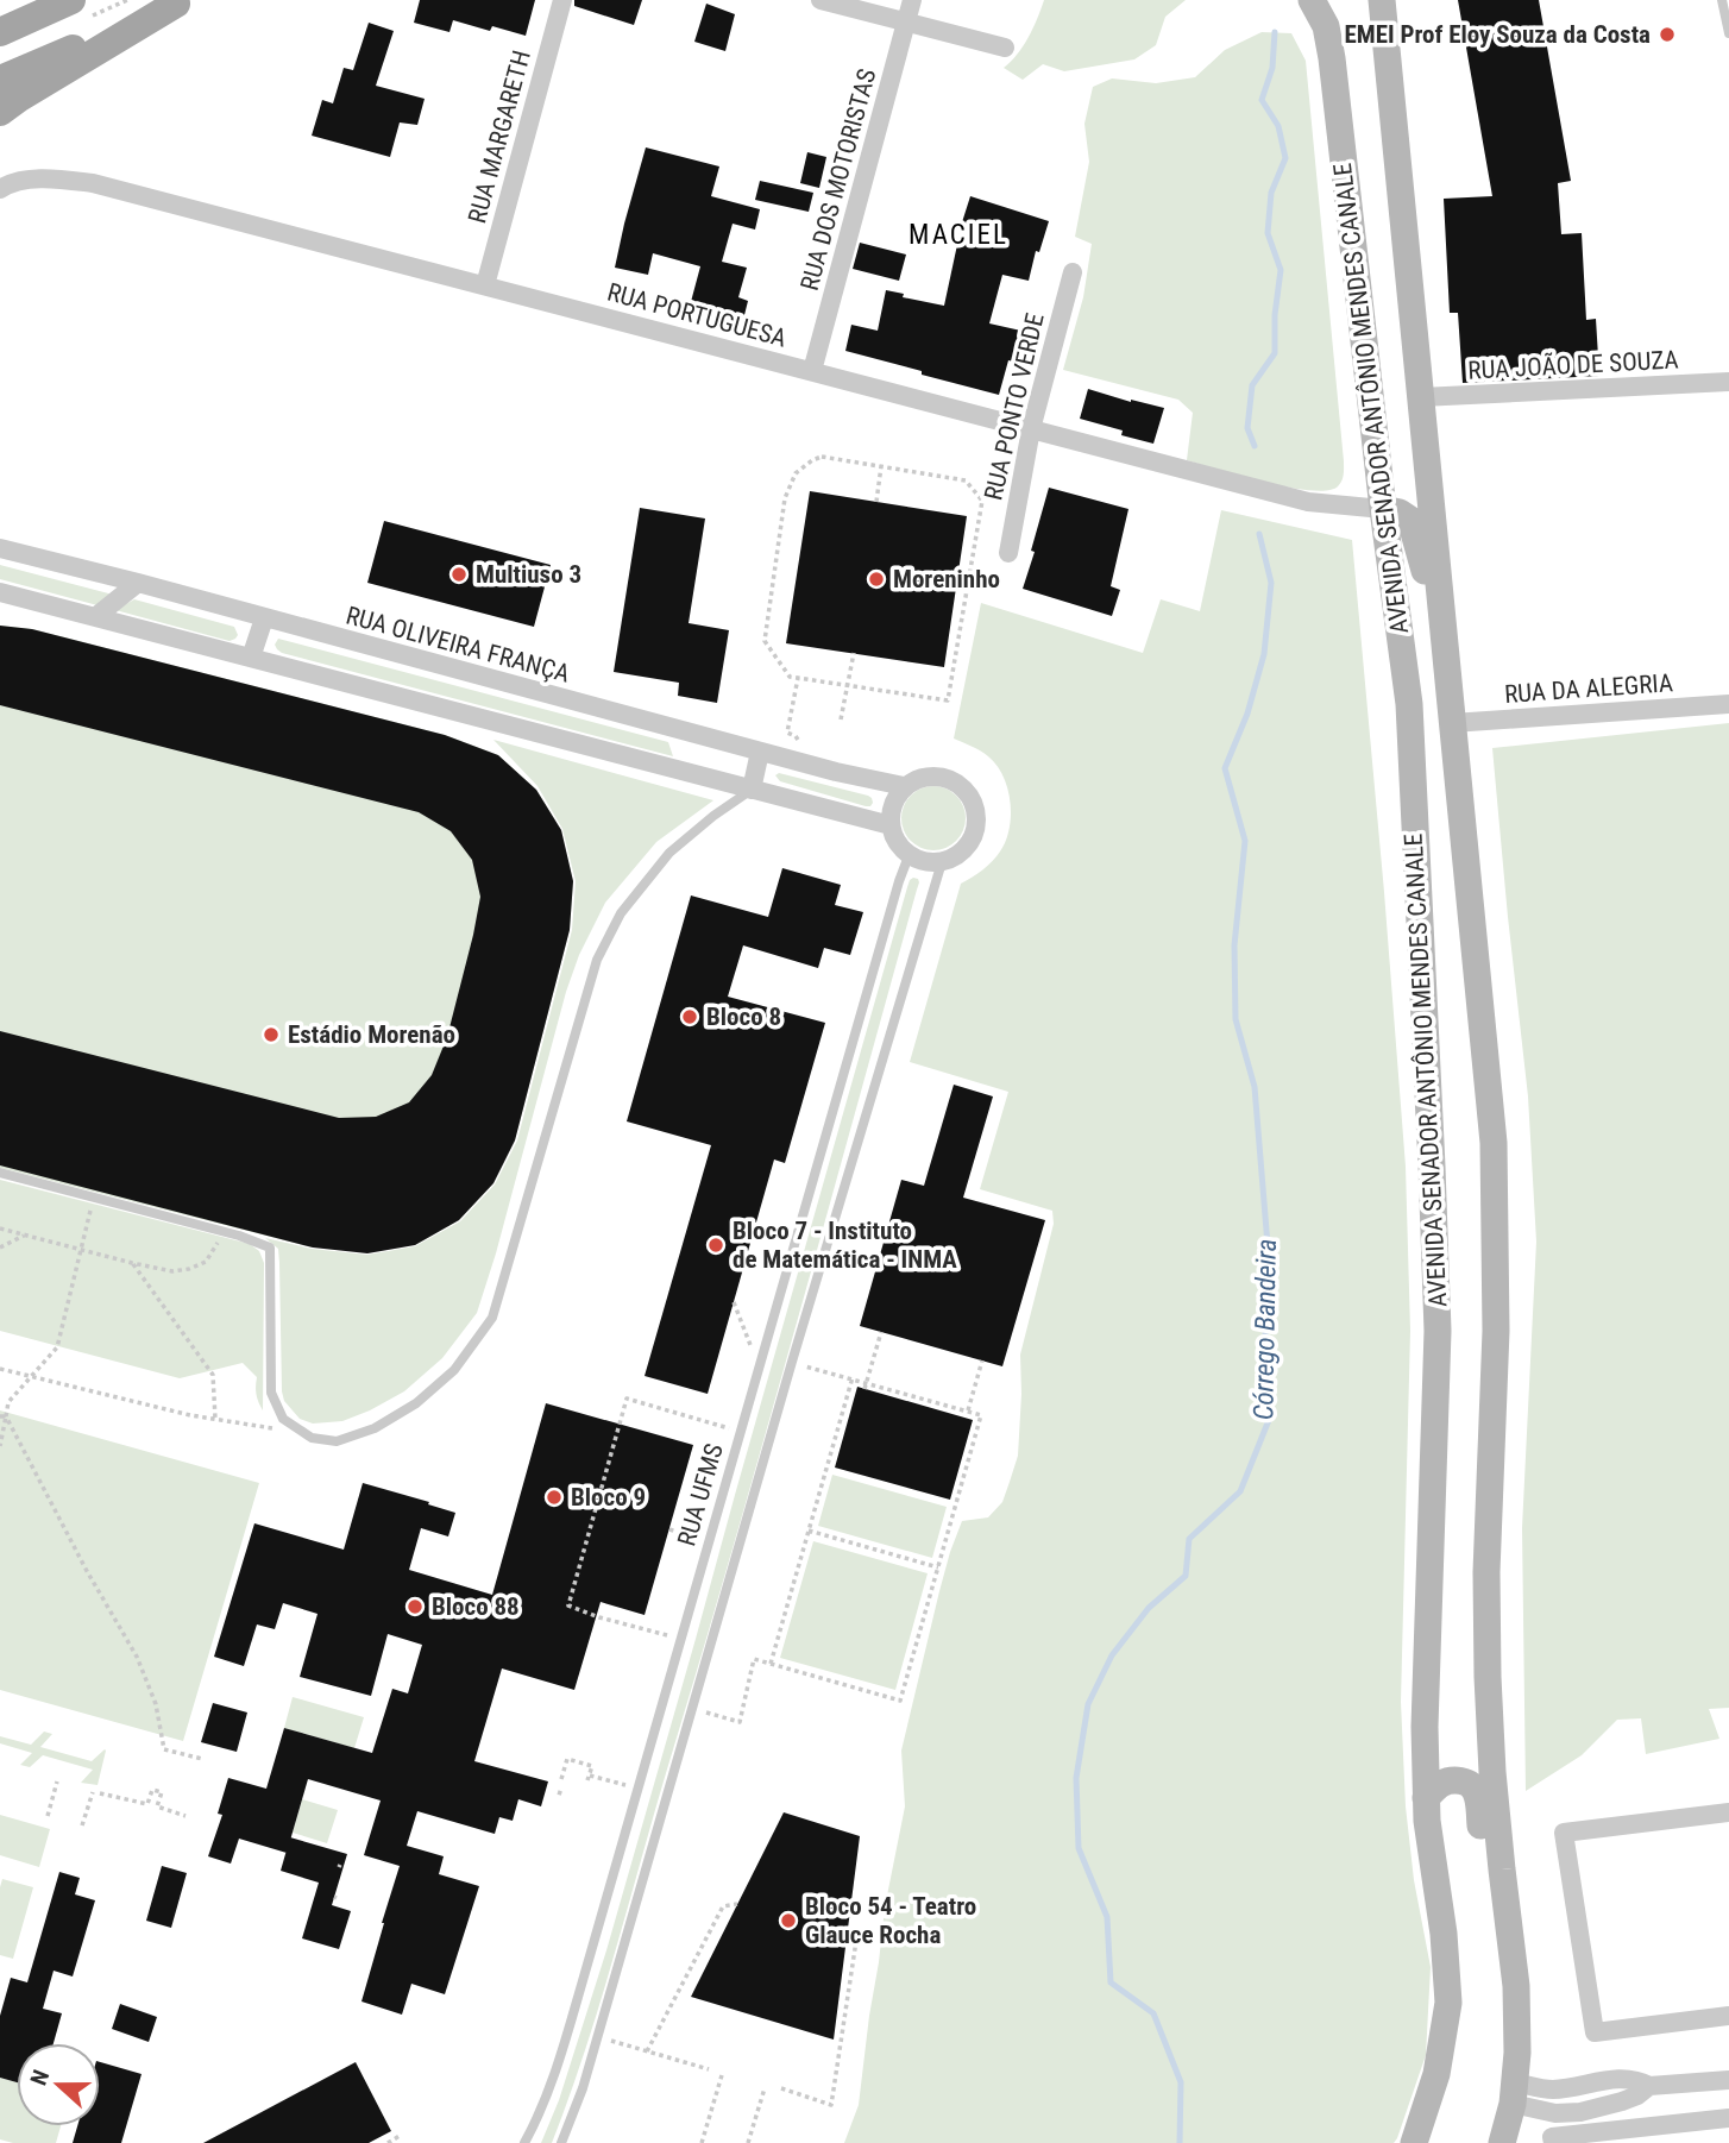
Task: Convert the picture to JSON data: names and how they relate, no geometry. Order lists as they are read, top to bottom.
{
  "streets": {
    "main road": ["AVENIDA SENADOR ANTÔNIO MENDES CANALE"],
    "street": [
      "RUA MARGARETH",
      "RUA DOS MOTORISTAS",
      "RUA PORTUGUESA",
      "RUA JOÃO DE SOUZA",
      "RUA PONTO VERDE",
      "RUA OLIVEIRA FRANÇA",
      "RUA DA ALEGRIA"
    ],
    "lane": ["RUA UFMS"]
  },
  "crossings": [
    ["RUA MARGARETH", "RUA PORTUGUESA"],
    ["RUA DOS MOTORISTAS", "RUA PORTUGUESA"],
    ["RUA PORTUGUESA", "AVENIDA SENADOR ANTÔNIO MENDES CANALE"],
    ["RUA PORTUGUESA", "RUA PONTO VERDE"],
    ["RUA JOÃO DE SOUZA", "AVENIDA SENADOR ANTÔNIO MENDES CANALE"],
    ["AVENIDA SENADOR ANTÔNIO MENDES CANALE", "RUA DA ALEGRIA"],
    ["RUA OLIVEIRA FRANÇA", "RUA UFMS"]
  ],
  "districts": ["MACIEL"],
  "water": ["Córrego Bandeira"],
  "places": [
    "EMEI Prof Eloy Souza da Costa",
    "Multiuso 3",
    "Moreninho",
    "Bloco 8",
    "Estádio Morenão",
    "Bloco 7 - Instituto de Matemática - INMA",
    "Bloco 9",
    "Bloco 88",
    "Bloco 54 - Teatro Glauce Rocha"
  ],
  "north": "left"
}
